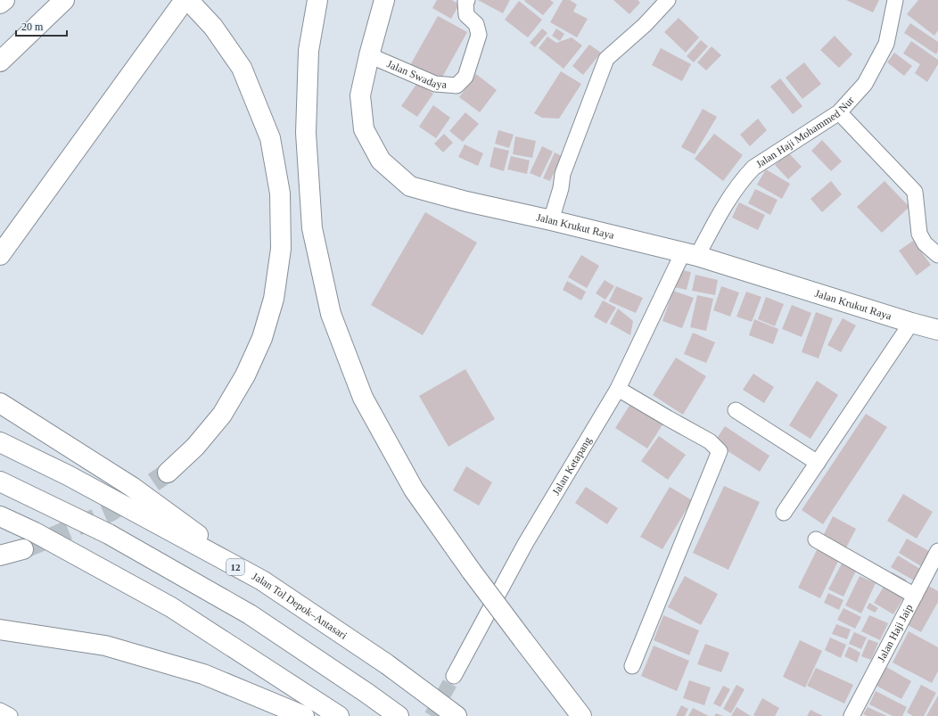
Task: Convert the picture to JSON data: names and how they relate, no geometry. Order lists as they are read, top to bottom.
{
  "streets": {
    "main road": ["Jalan Krukut Raya", "12", "Jalan Tol Depok–Antasari"],
    "street": [
      "Jalan Swadaya",
      "Jalan Haji Mohammed Nur",
      "Jalan Ketapang",
      "Jalan Haji Jaip"
    ]
  },
  "crossings": [
    ["Jalan Swadaya", "Jalan Krukut Raya"],
    ["Jalan Haji Mohammed Nur", "Jalan Krukut Raya"],
    ["Jalan Haji Mohammed Nur", "Jalan Ketapang"],
    ["Jalan Krukut Raya", "Jalan Ketapang"]
  ],
  "scale_bar": "20 m"
}
